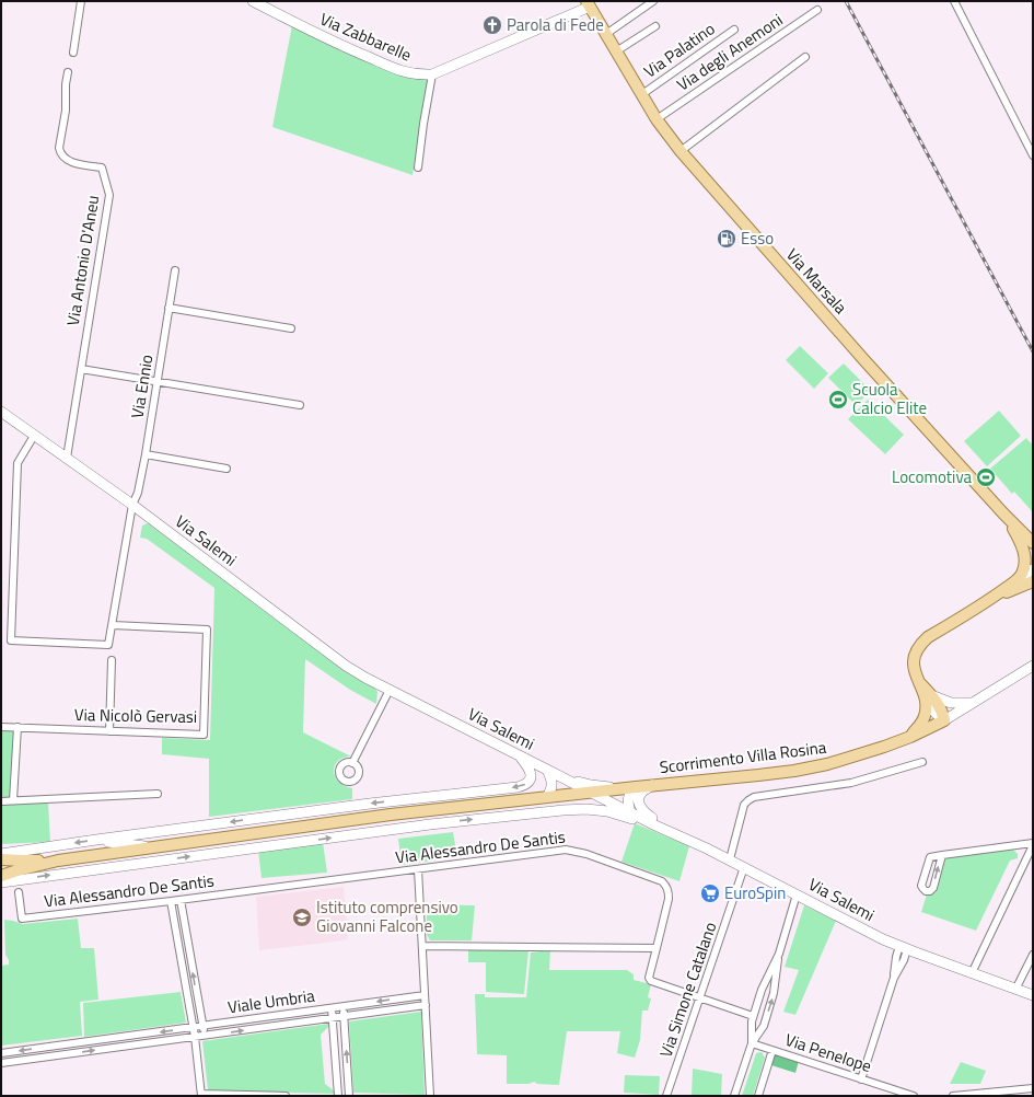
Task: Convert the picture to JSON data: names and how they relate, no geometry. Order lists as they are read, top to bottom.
{
  "streets": {
    "main road": ["Via Marsala", "Scorrimento Villa Rosina"],
    "street": [
      "Via Zabbarelle",
      "Via Palatino",
      "Via degli Anemoni",
      "Via Antonio D'Aneu",
      "Via Ennio",
      "Via Salemi",
      "Via Nicolò Gervasi",
      "Via Alessandro De Santis",
      "Via Simone Catalano",
      "Viale Umbria",
      "Via Penelope"
    ]
  },
  "crossings": [
    ["Via Zabbarelle", "Via Marsala"],
    ["Via Palatino", "Via Marsala"],
    ["Via degli Anemoni", "Via Marsala"],
    ["Via Antonio D'Aneu", "Via Salemi"],
    ["Via Ennio", "Via Salemi"],
    ["Via Ennio", "Via Nicolò Gervasi"],
    ["Via Salemi", "Scorrimento Villa Rosina"],
    ["Via Salemi", "Via Simone Catalano"]
  ],
  "places": {
    "church": ["Parola di Fede"],
    "fuel station": ["Esso"],
    "sports": ["Scuola Calcio Elite", "Locomotiva"],
    "supermarket": ["EuroSpin"],
    "school or university": ["Istituto comprensivo Giovanni Falcone"]
  }
}
